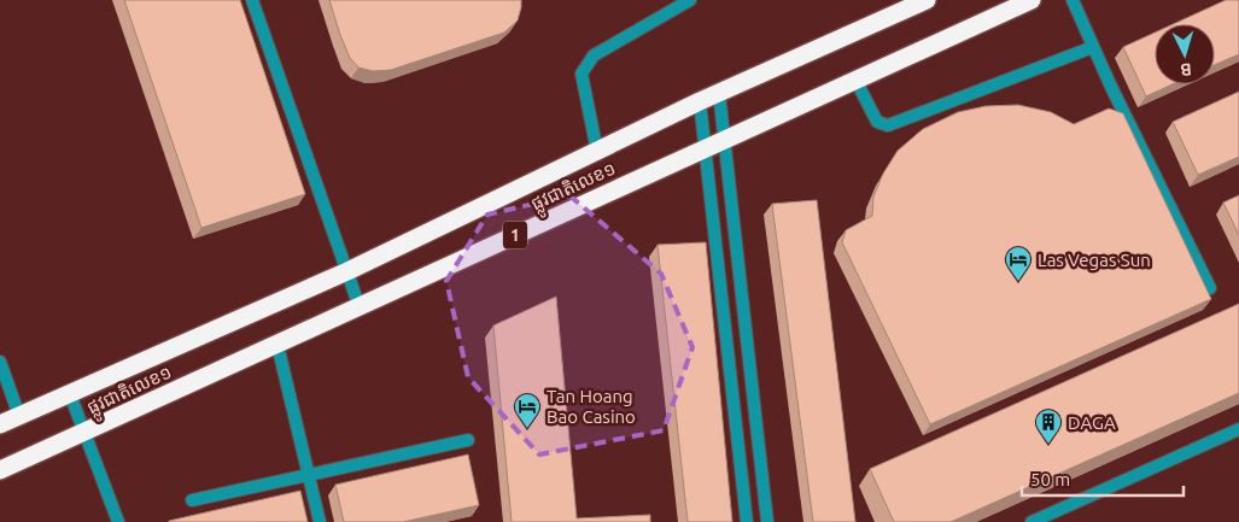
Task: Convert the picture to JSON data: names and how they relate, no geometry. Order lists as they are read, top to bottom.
{
  "streets": {
    "highway": ["ផ្លូវជាតិលេខ១", "1"]
  },
  "places": {
    "hotel": ["Las Vegas Sun", "Tan Hoang Bao Casino"],
    "building": ["DAGA"]
  },
  "scale_bar": "50 m",
  "north": "bottom"
}
